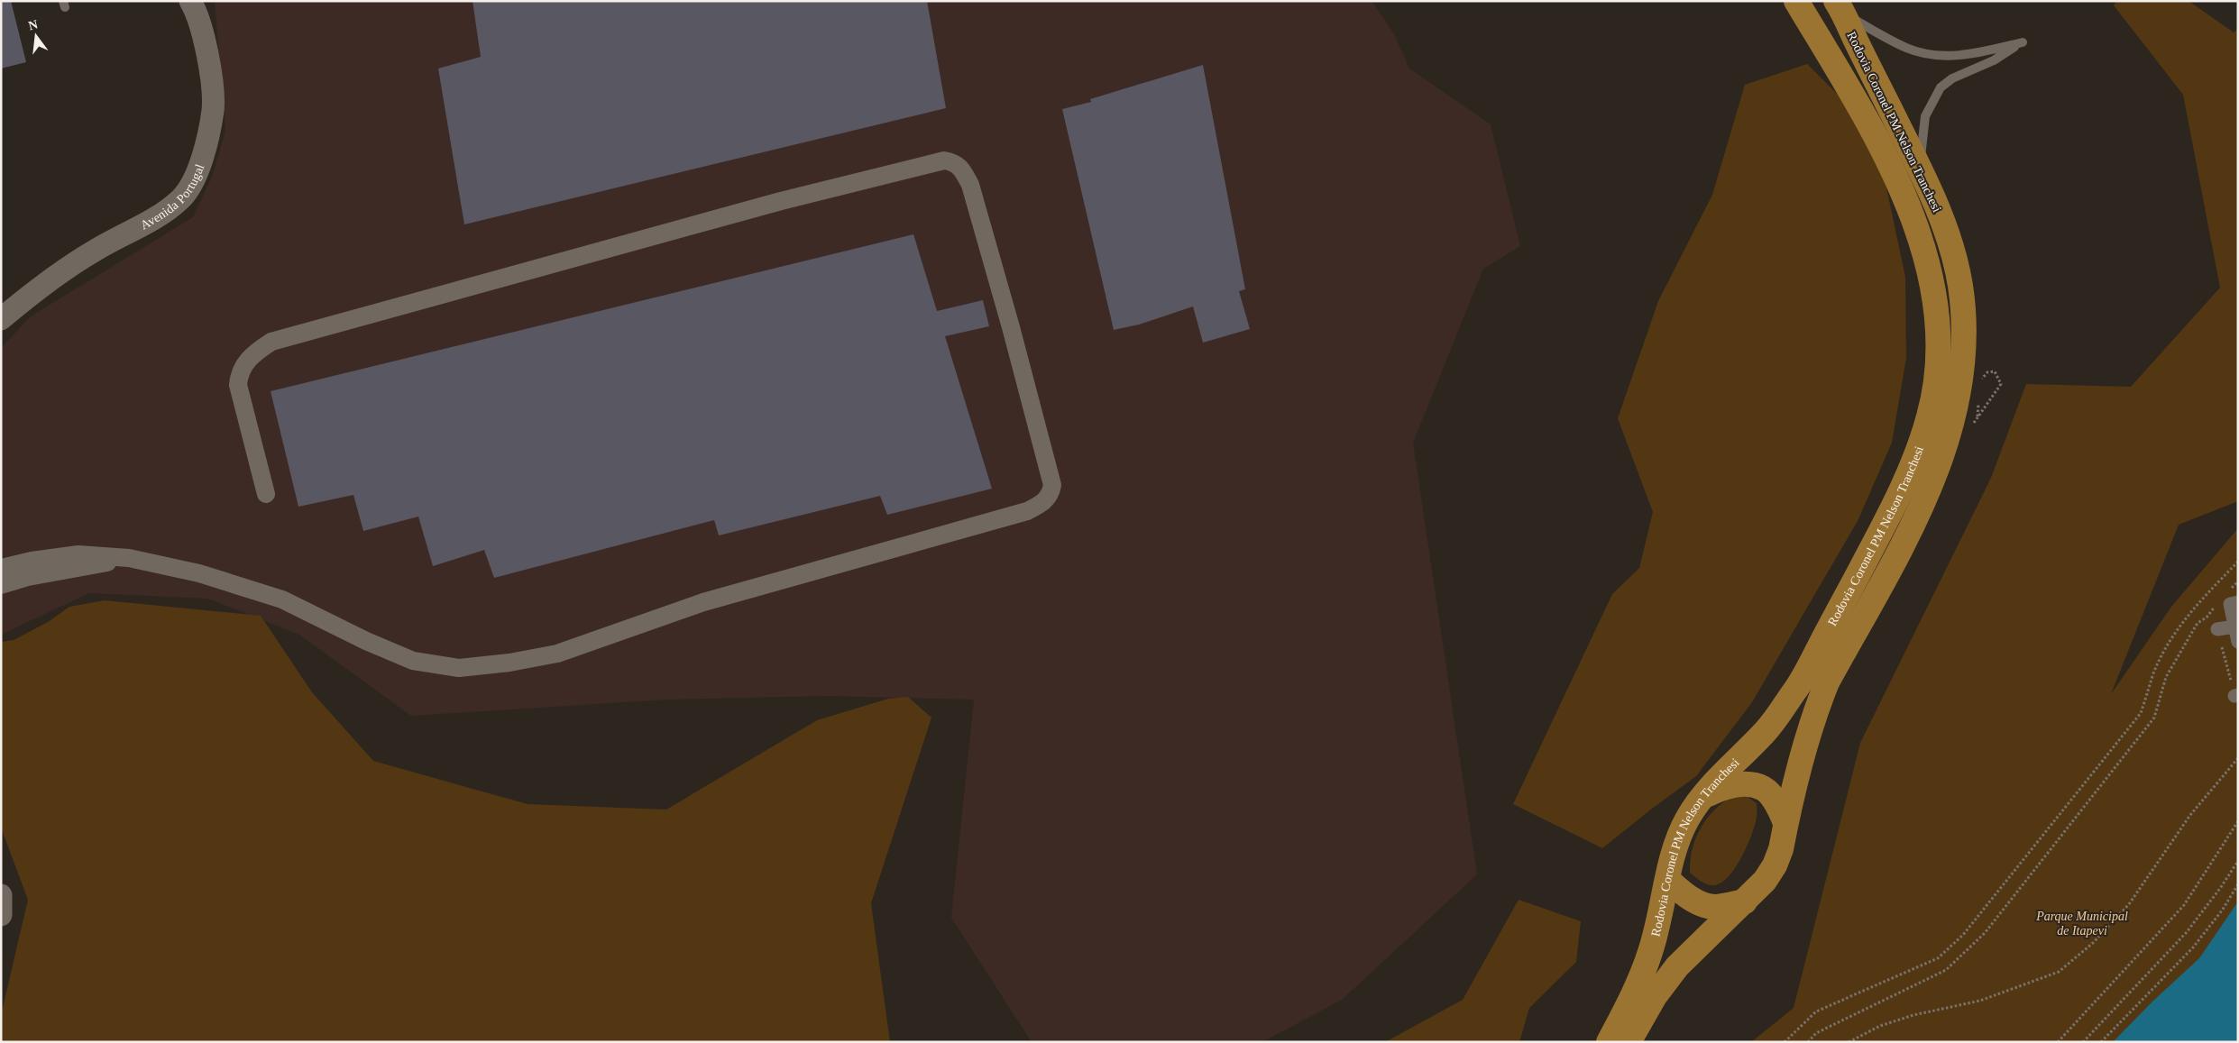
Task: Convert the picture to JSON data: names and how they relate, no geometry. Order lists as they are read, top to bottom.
{
  "streets": {
    "highway": ["Rodovia Coronel PM Nelson Tranchesi"],
    "street": ["Avenida Portugal"]
  },
  "parks": ["Parque Municipal de Itapevi"],
  "north": "top"
}
